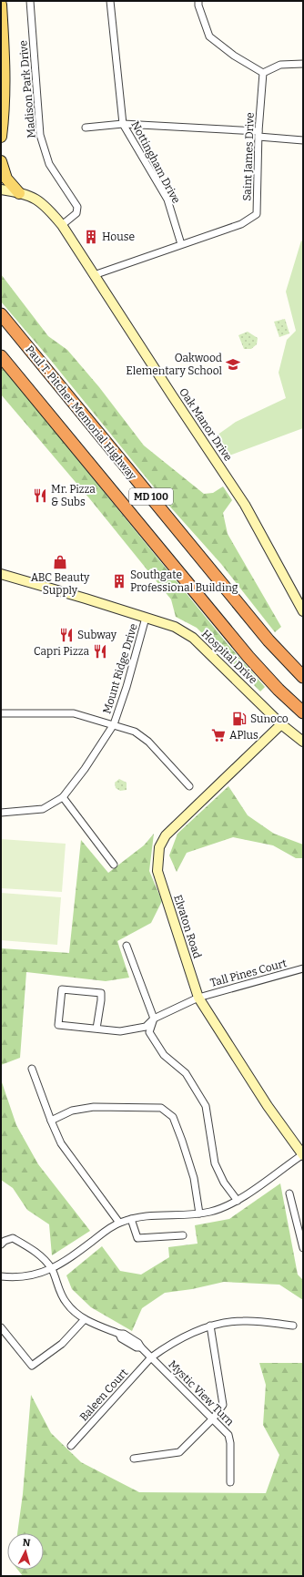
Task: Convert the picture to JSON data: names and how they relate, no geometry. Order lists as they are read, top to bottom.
{
  "streets": {
    "highway": ["Paul T. Pitcher Memorial Highway", "MD 100"],
    "street": [
      "Madison Park Drive",
      "Saint James Drive",
      "Nottingham Drive",
      "Oak Manor Drive",
      "Hospital Drive",
      "Mount Ridge Drive",
      "Elvaton Road",
      "Tall Pines Court",
      "Mystic View Turn",
      "Baleen Court"
    ]
  },
  "crossings": [
    ["Madison Park Drive", "Oak Manor Drive"],
    ["Saint James Drive", "Nottingham Drive"],
    ["Saint James Drive", "Oak Manor Drive"],
    ["Hospital Drive", "Mount Ridge Drive"],
    ["Hospital Drive", "Elvaton Road"],
    ["Elvaton Road", "Tall Pines Court"],
    ["Mystic View Turn", "Baleen Court"]
  ],
  "places": {
    "building": ["House", "Southgate Professional Building"],
    "school or university": ["Oakwood Elementary School"],
    "restaurant": ["Mr. Pizza & Subs", "Subway", "Capri Pizza"],
    "shop": ["ABC Beauty Supply"],
    "fuel station": ["Sunoco"],
    "supermarket": ["APlus"]
  },
  "north": "top"
}
